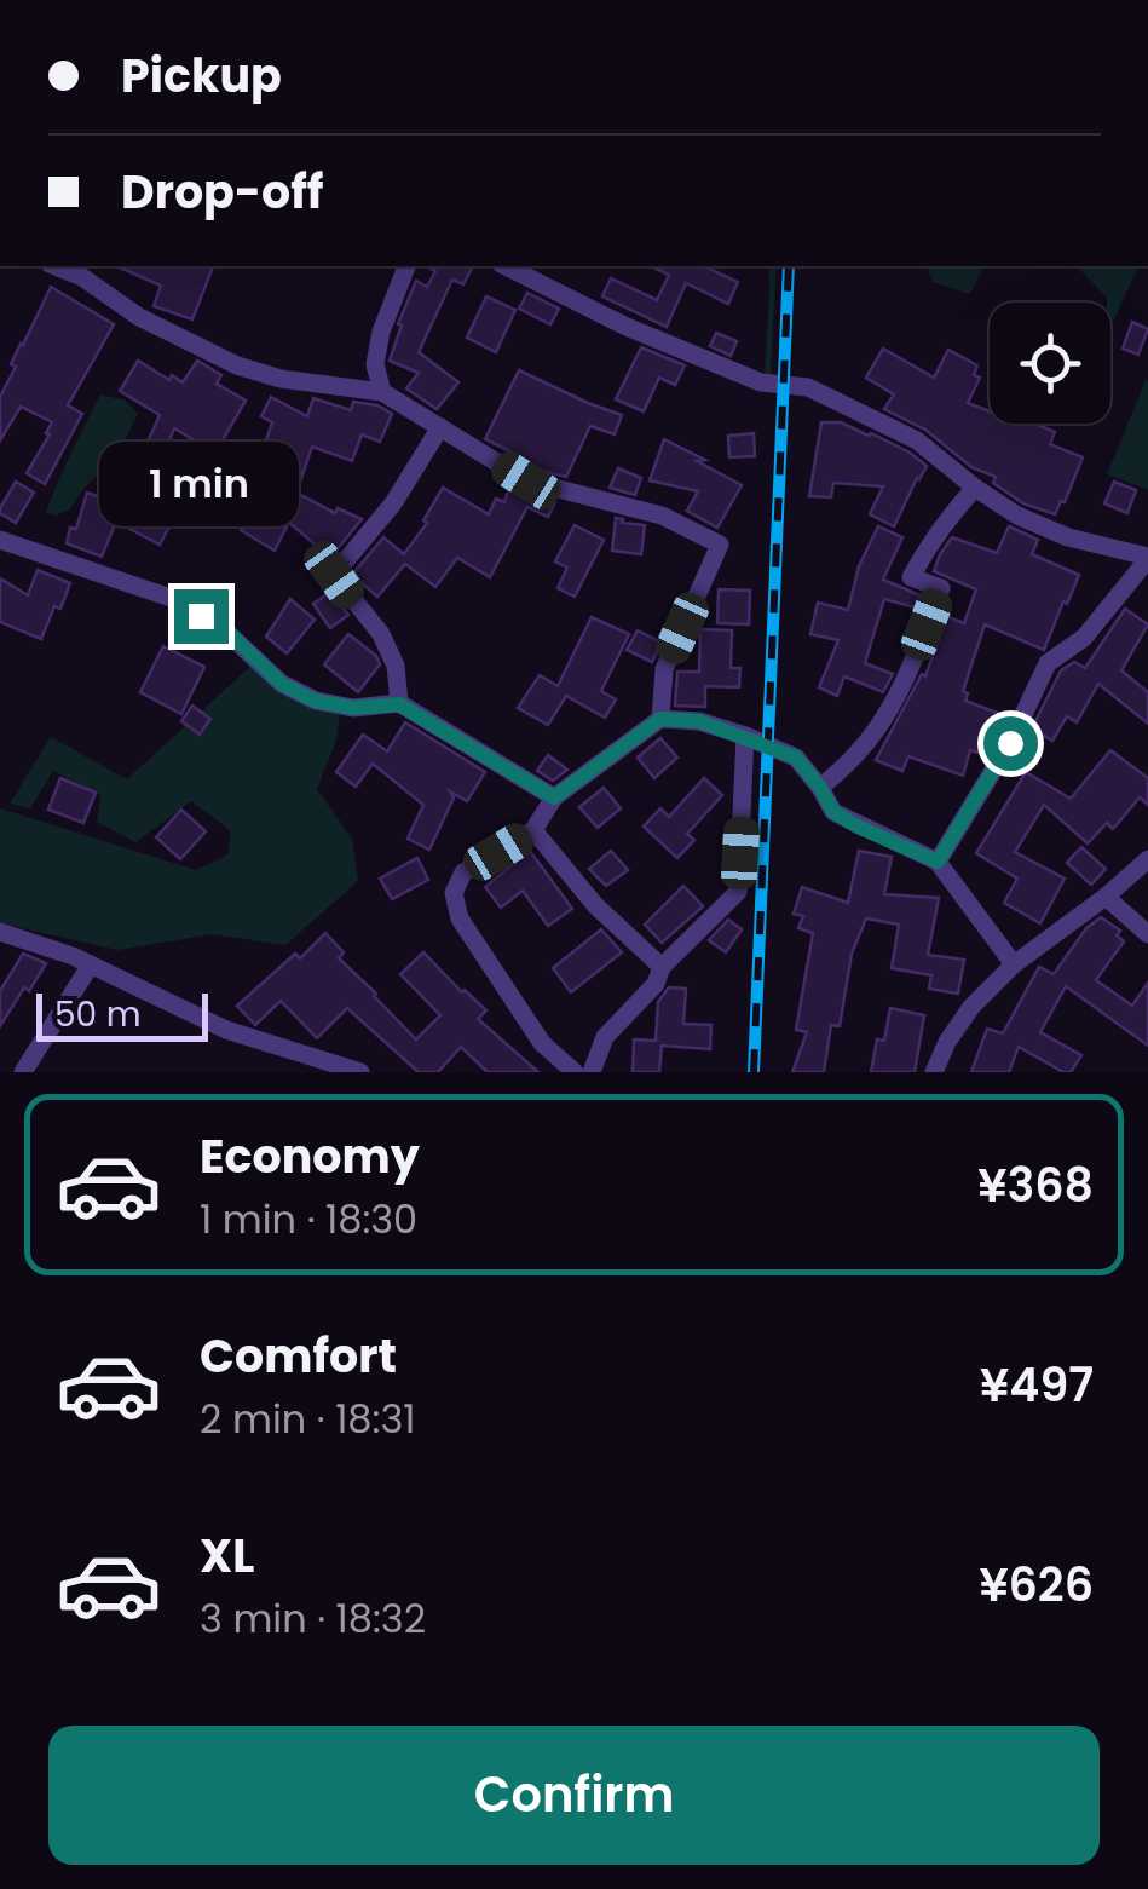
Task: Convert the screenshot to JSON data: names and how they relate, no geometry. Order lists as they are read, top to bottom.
{
  "scale_bar": "50 m",
  "page": {
    "banner": ["Pickup", "Drop-off"],
    "bubble": "1 min",
    "scale": "50 m",
    "list": [
      {
        "name": "Economy",
        "note": "1 min · 18:30",
        "value": "¥368"
      },
      {
        "name": "Comfort",
        "note": "2 min · 18:31",
        "value": "¥497"
      },
      {
        "name": "XL",
        "note": "3 min · 18:32",
        "value": "¥626"
      }
    ],
    "buttons": "Confirm"
  }
}
